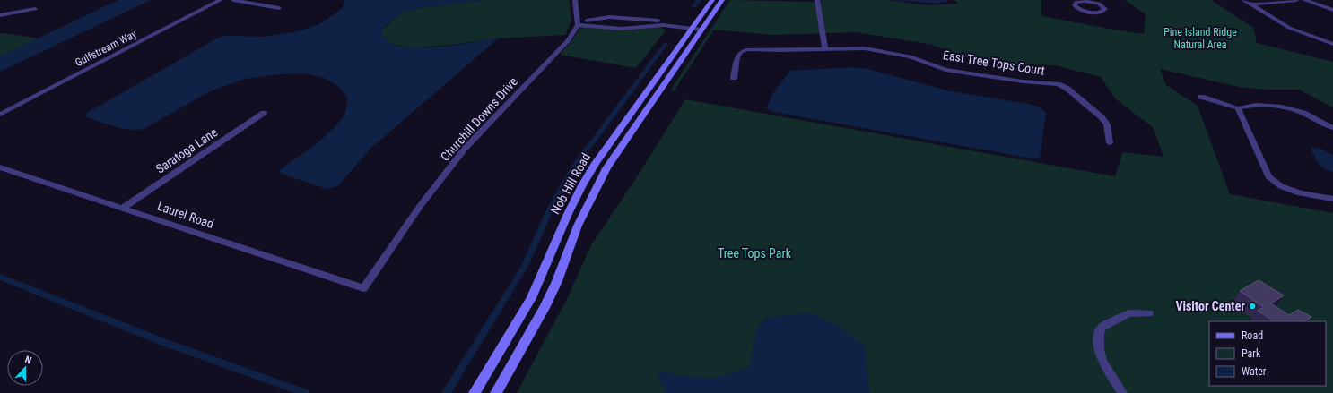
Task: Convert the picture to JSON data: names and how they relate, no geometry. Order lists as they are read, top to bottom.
{
  "streets": {
    "main road": ["Nob Hill Road"],
    "street": [
      "Gulfstream Way",
      "East Tree Tops Court",
      "Churchill Downs Drive",
      "Saratoga Lane",
      "Laurel Road"
    ]
  },
  "crossings": [
    ["Churchill Downs Drive", "Laurel Road"],
    ["Saratoga Lane", "Laurel Road"]
  ],
  "parks": ["Pine Island Ridge Natural Area", "Tree Tops Park"],
  "places": ["Visitor Center"],
  "legend": ["Road", "Park", "Water"],
  "north": "top"
}
